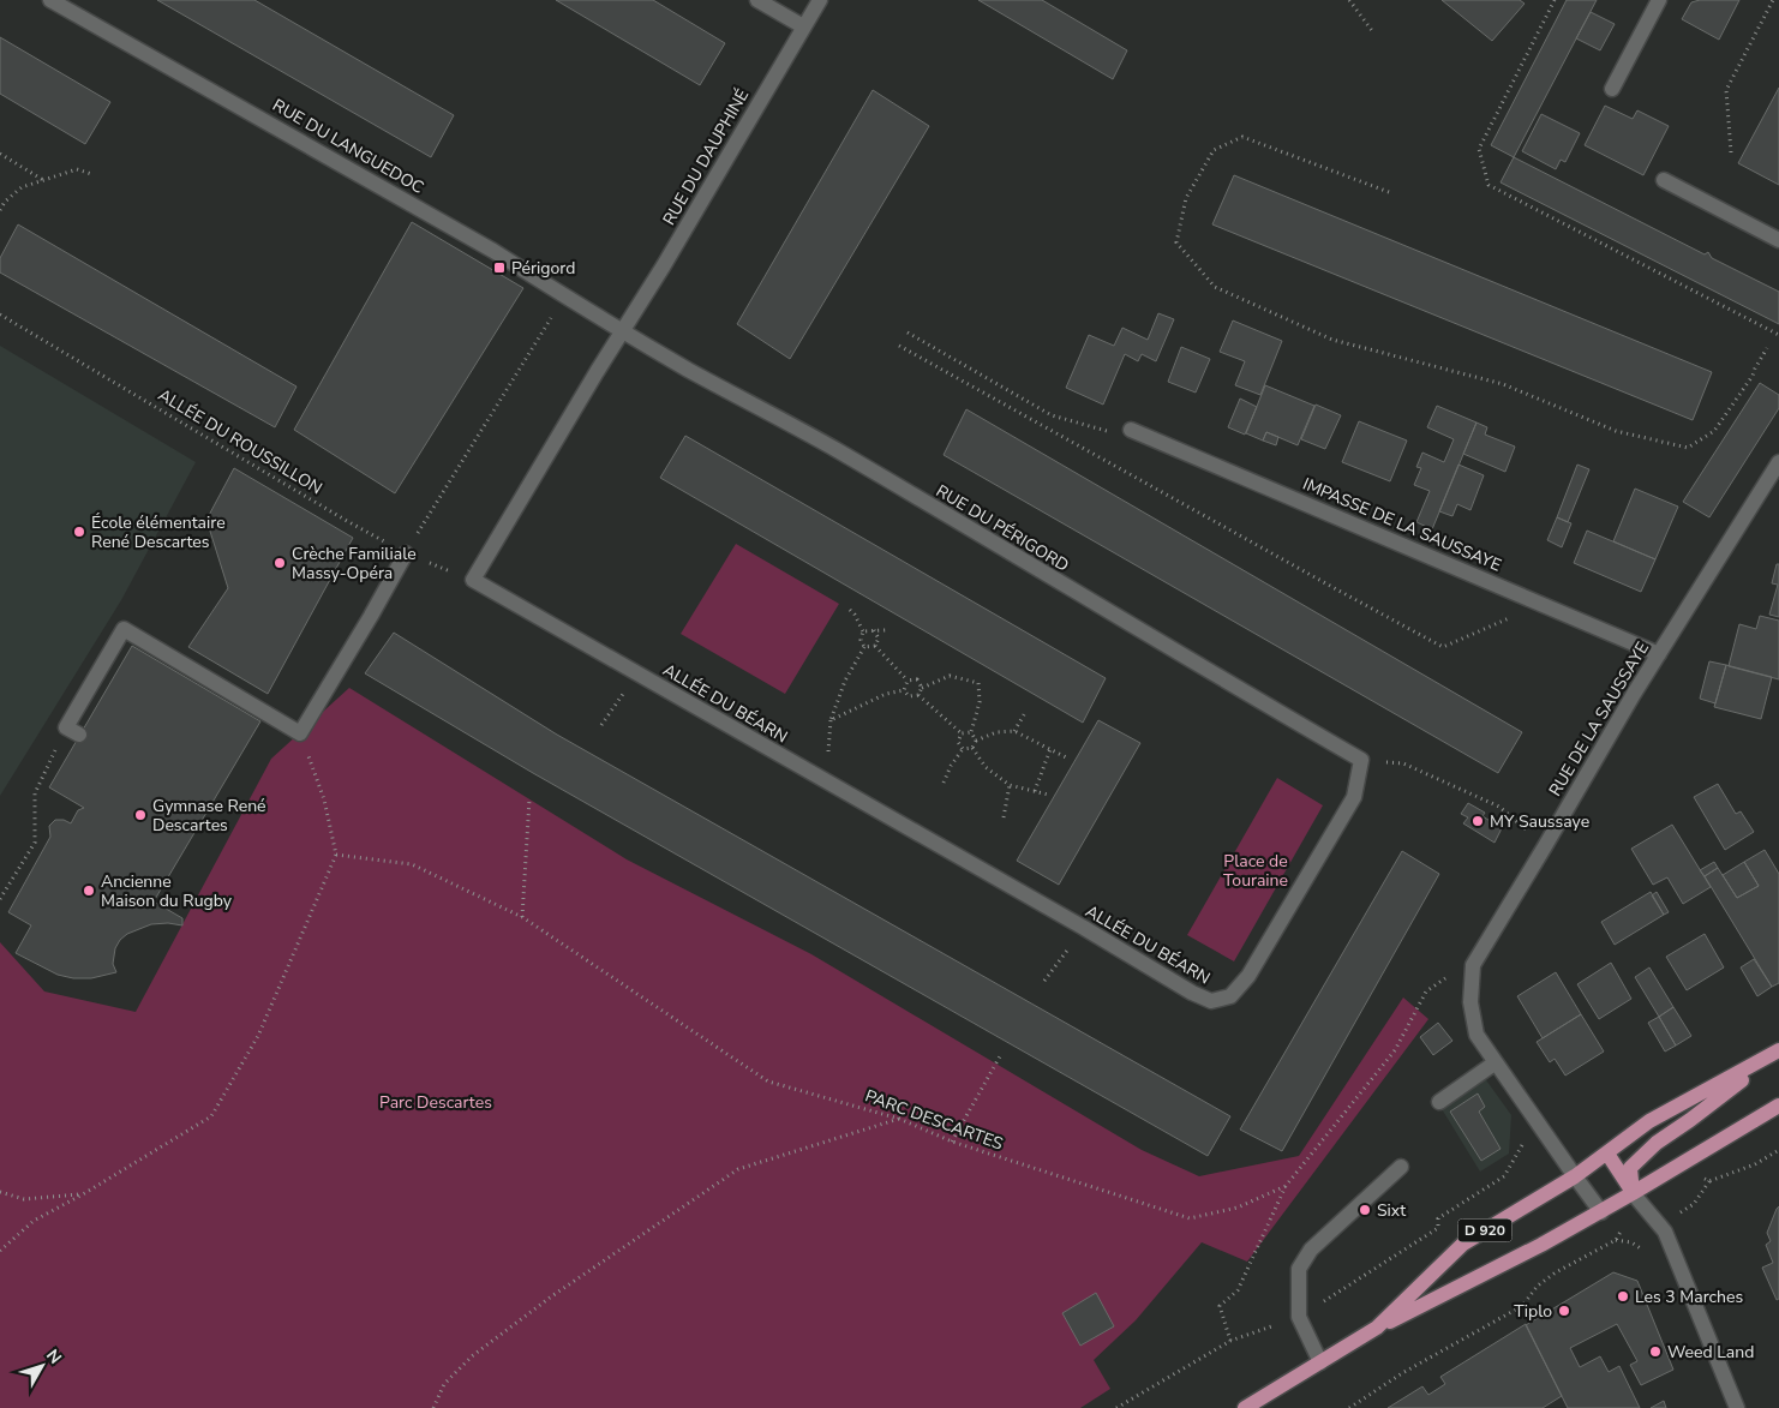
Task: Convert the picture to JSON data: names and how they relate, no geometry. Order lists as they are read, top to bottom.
{
  "streets": {
    "main road": ["D 920"],
    "street": [
      "RUE DU LANGUEDOC",
      "RUE DU DAUPHINÉ",
      "IMPASSE DE LA SAUSSAYE",
      "RUE DU PÉRIGORD",
      "ALLÉE DU BÉARN",
      "RUE DE LA SAUSSAYE"
    ],
    "path": ["ALLÉE DU ROUSSILLON", "PARC DESCARTES"]
  },
  "crossings": [
    ["RUE DU LANGUEDOC", "RUE DU DAUPHINÉ"],
    ["RUE DU LANGUEDOC", "RUE DU PÉRIGORD"],
    ["RUE DU DAUPHINÉ", "RUE DU PÉRIGORD"],
    ["ALLÉE DU ROUSSILLON", "ALLÉE DU BÉARN"],
    ["IMPASSE DE LA SAUSSAYE", "RUE DE LA SAUSSAYE"],
    ["RUE DU PÉRIGORD", "ALLÉE DU BÉARN"],
    ["RUE DE LA SAUSSAYE", "D 920"]
  ],
  "parks": ["Place de Touraine", "Parc Descartes"],
  "places": {
    "transit": ["Périgord"],
    "other": [
      "École élémentaire René Descartes",
      "Crèche Familiale Massy-Opéra",
      "Gymnase René Descartes",
      "MY Saussaye",
      "Ancienne Maison du Rugby",
      "Sixt",
      "Les 3 Marches",
      "Tiplo",
      "Weed Land"
    ]
  },
  "north": "top right"
}
